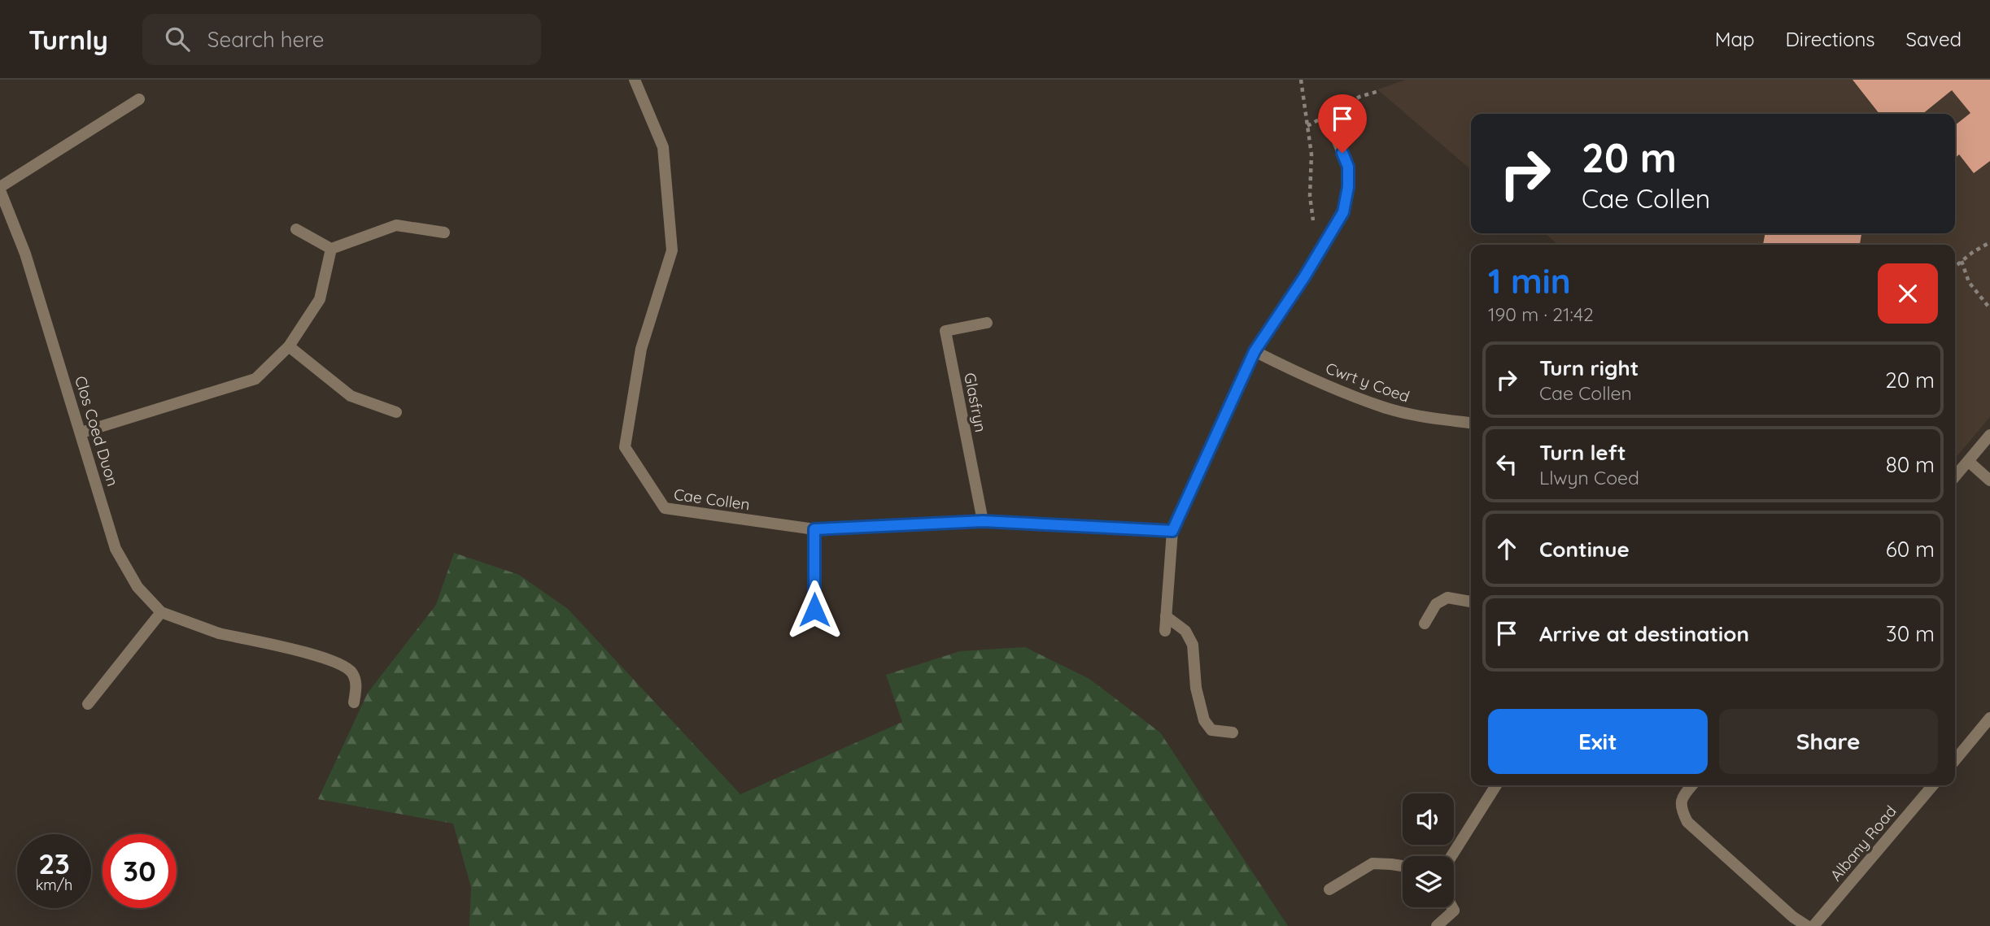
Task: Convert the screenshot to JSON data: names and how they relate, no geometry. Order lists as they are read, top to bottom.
{
  "streets": {
    "street": [
      "Cwrt y Coed",
      "Glasfryn",
      "Clos Coed Duon",
      "Cae Collen",
      "Albany Road"
    ]
  },
  "crossings": [
    ["Glasfryn", "Cae Collen"]
  ],
  "page": {
    "header": "Turnly",
    "search": "Search here",
    "nav": ["Map", "Directions", "Saved"],
    "turn": ["20 m", "Cae Collen"],
    "heading": ["1 min", "190 m · 21:42"],
    "list": [
      {
        "name": "Turn right",
        "note": "Cae Collen",
        "value": "20 m"
      },
      {
        "name": "Turn left",
        "note": "Llwyn Coed",
        "value": "80 m"
      },
      {
        "name": "Continue",
        "value": "60 m"
      },
      {
        "name": "Arrive at destination",
        "value": "30 m"
      }
    ],
    "buttons": ["Exit", "Share"],
    "speed": "23 km/h",
    "limit": "30"
  }
}
